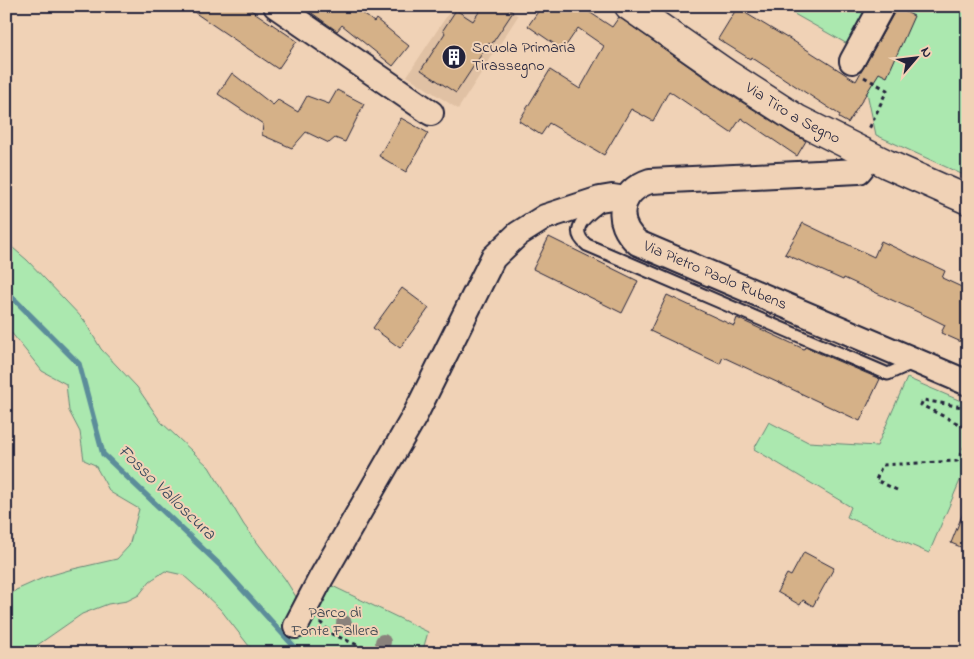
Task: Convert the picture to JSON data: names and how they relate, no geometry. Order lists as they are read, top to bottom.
{
  "streets": {
    "main road": ["Via Tiro a Segno"],
    "street": ["Via Pietro Paolo Rubens"]
  },
  "water": ["Fosso Valloscura"],
  "parks": ["Parco di Fonte Fallera"],
  "places": {
    "building": ["Scuola Primaria Tirassegno"]
  },
  "north": "top right"
}
